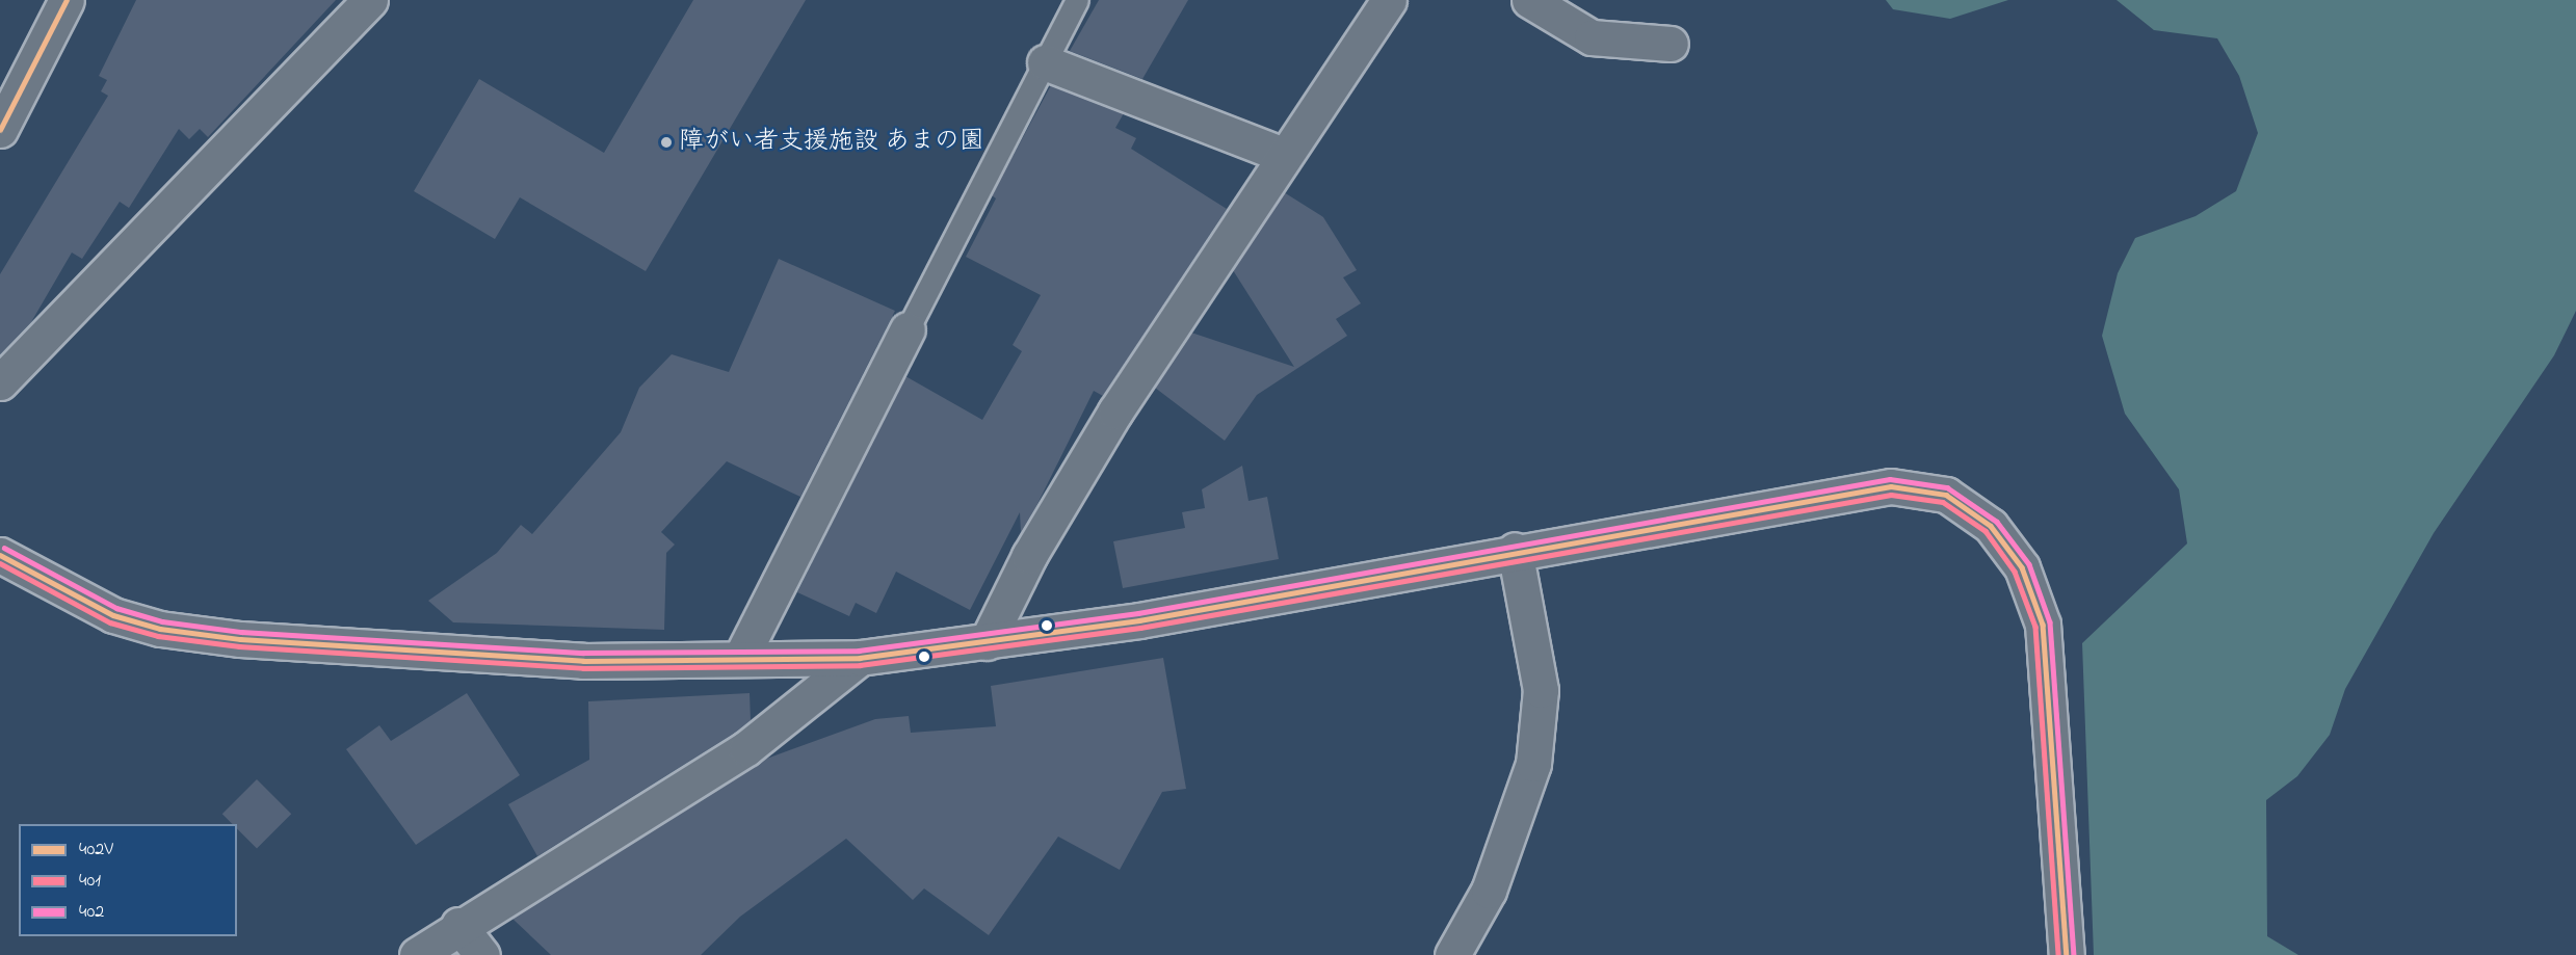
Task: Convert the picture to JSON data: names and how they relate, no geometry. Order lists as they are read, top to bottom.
{
  "places": ["障がい者支援施設 あまの園"],
  "lines": ["transit line 402V", "transit line 402", "transit line 401"],
  "legend": ["402V", "401", "402"]
}
